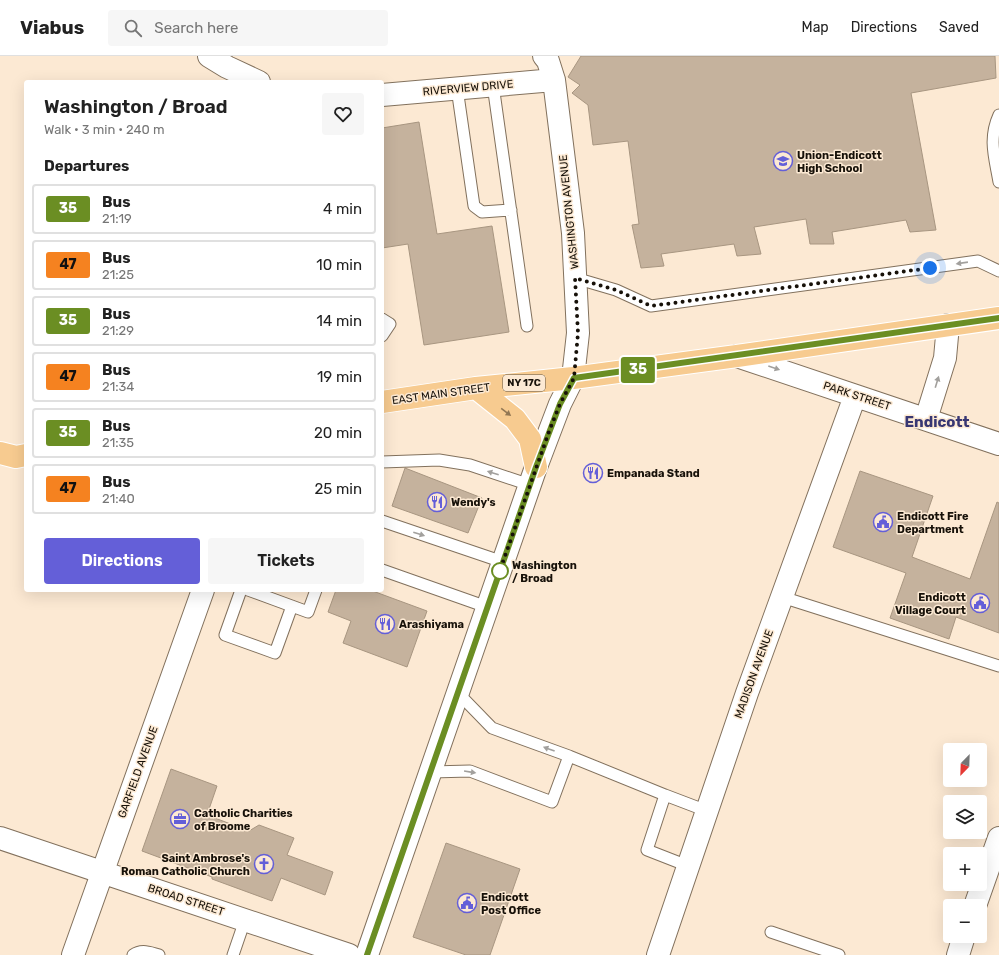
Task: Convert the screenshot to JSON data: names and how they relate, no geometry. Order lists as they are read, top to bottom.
{
  "streets": {
    "main road": ["NY 17C", "EAST MAIN STREET"],
    "street": [
      "RIVERVIEW DRIVE",
      "WASHINGTON AVENUE",
      "PARK STREET",
      "MADISON AVENUE",
      "GARFIELD AVENUE",
      "BROAD STREET"
    ]
  },
  "crossings": [
    ["RIVERVIEW DRIVE", "WASHINGTON AVENUE"],
    ["WASHINGTON AVENUE", "EAST MAIN STREET"],
    ["EAST MAIN STREET", "PARK STREET"],
    ["PARK STREET", "MADISON AVENUE"],
    ["GARFIELD AVENUE", "BROAD STREET"]
  ],
  "one_way": ["PARK STREET"],
  "districts": ["Endicott"],
  "places": {
    "school or university": ["Union-Endicott High School"],
    "restaurant": ["Empanada Stand", "Wendy's", "Arashiyama"],
    "public building": ["Endicott Fire Department", "Endicott Village Court", "Endicott Post Office"],
    "other": ["Washington / Broad"],
    "office": ["Catholic Charities of Broome"],
    "church": ["Saint Ambrose's Roman Catholic Church"]
  },
  "lines": ["bus line 35"],
  "north": "bottom left",
  "page": {
    "header": "Viabus",
    "search": "Search here",
    "nav": ["Map", "Directions", "Saved"],
    "on_map": "35",
    "heading": [
      ["Washington / Broad", "Walk · 3 min · 240 m"],
      "Departures"
    ],
    "list": [
      {
        "mark": "35",
        "name": "Bus",
        "note": "21:19",
        "value": "4 min"
      },
      {
        "mark": "47",
        "name": "Bus",
        "note": "21:25",
        "value": "10 min"
      },
      {
        "mark": "35",
        "name": "Bus",
        "note": "21:29",
        "value": "14 min"
      },
      {
        "mark": "47",
        "name": "Bus",
        "note": "21:34",
        "value": "19 min"
      },
      {
        "mark": "35",
        "name": "Bus",
        "note": "21:35",
        "value": "20 min"
      },
      {
        "mark": "47",
        "name": "Bus",
        "note": "21:40",
        "value": "25 min"
      }
    ],
    "buttons": ["Directions", "Tickets"],
    "map_buttons": ["+", "−"]
  }
}
